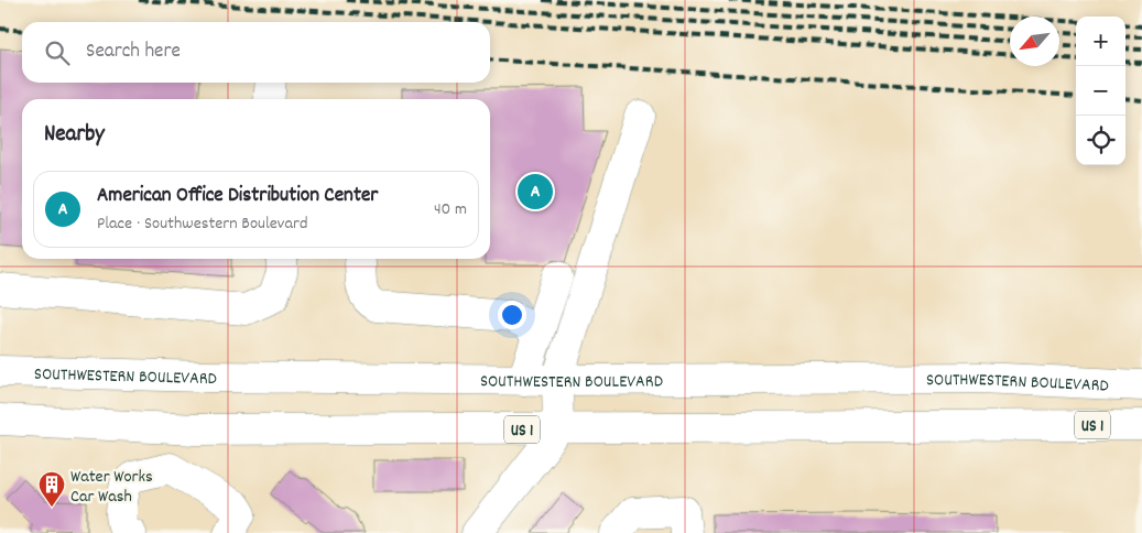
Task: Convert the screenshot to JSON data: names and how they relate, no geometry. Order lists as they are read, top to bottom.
{
  "streets": {
    "main road": ["SOUTHWESTERN BOULEVARD", "US 1"]
  },
  "places": {
    "building": ["Water Works Car Wash"]
  },
  "north": "bottom left",
  "page": {
    "map_buttons": ["+", "−"],
    "search": "Search here",
    "heading": "Nearby",
    "list": [
      {
        "mark": "A",
        "name": "American Office Distribution Center",
        "note": "Place · Southwestern Boulevard",
        "value": "40 m"
      }
    ],
    "pins": "A"
  }
}
